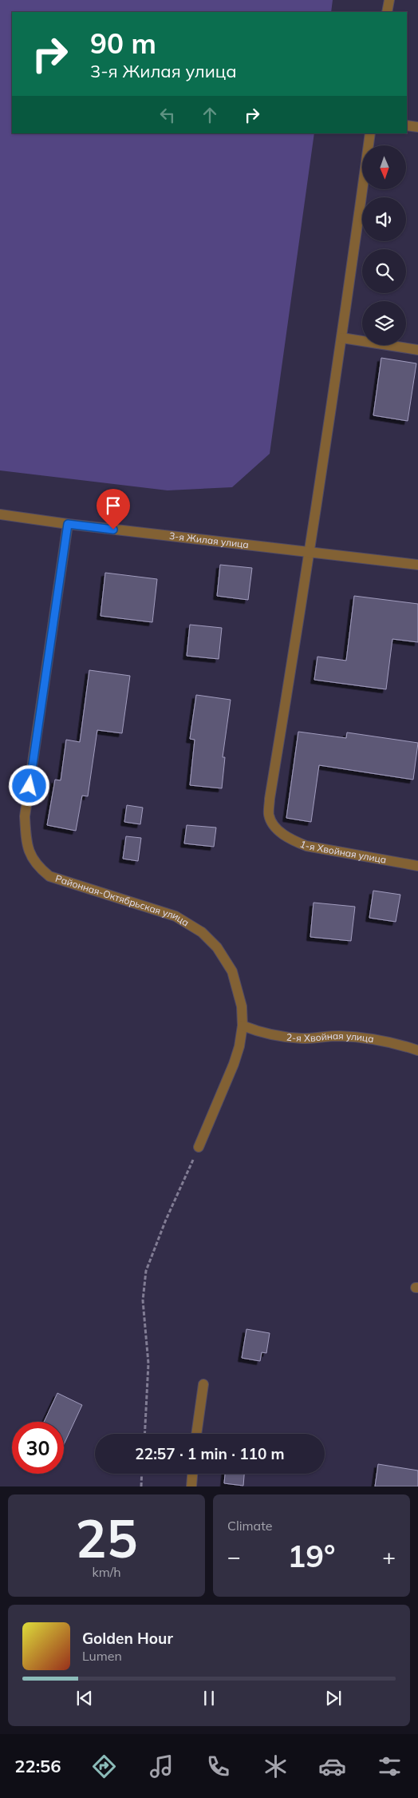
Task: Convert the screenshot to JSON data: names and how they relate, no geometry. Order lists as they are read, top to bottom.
{
  "streets": {
    "street": [
      "3-я Жилая улица",
      "1-я Хвойная улица",
      "Районная-Октябрьская улица",
      "2-я Хвойная улица"
    ]
  },
  "crossings": [
    ["3-я Жилая улица", "1-я Хвойная улица"],
    ["3-я Жилая улица", "Районная-Октябрьская улица"],
    ["Районная-Октябрьская улица", "2-я Хвойная улица"]
  ],
  "north": "bottom",
  "page": {
    "turn": ["90 m", "3-я Жилая улица"],
    "limit": "30",
    "trip": "22:57 · 1 min · 110 m",
    "tile": [
      ["25", "km/h"],
      "Climate"
    ],
    "heat": ["−", "19°", "+"],
    "song": ["Golden Hour", "Lumen"],
    "tabs": "22:56"
  }
}
